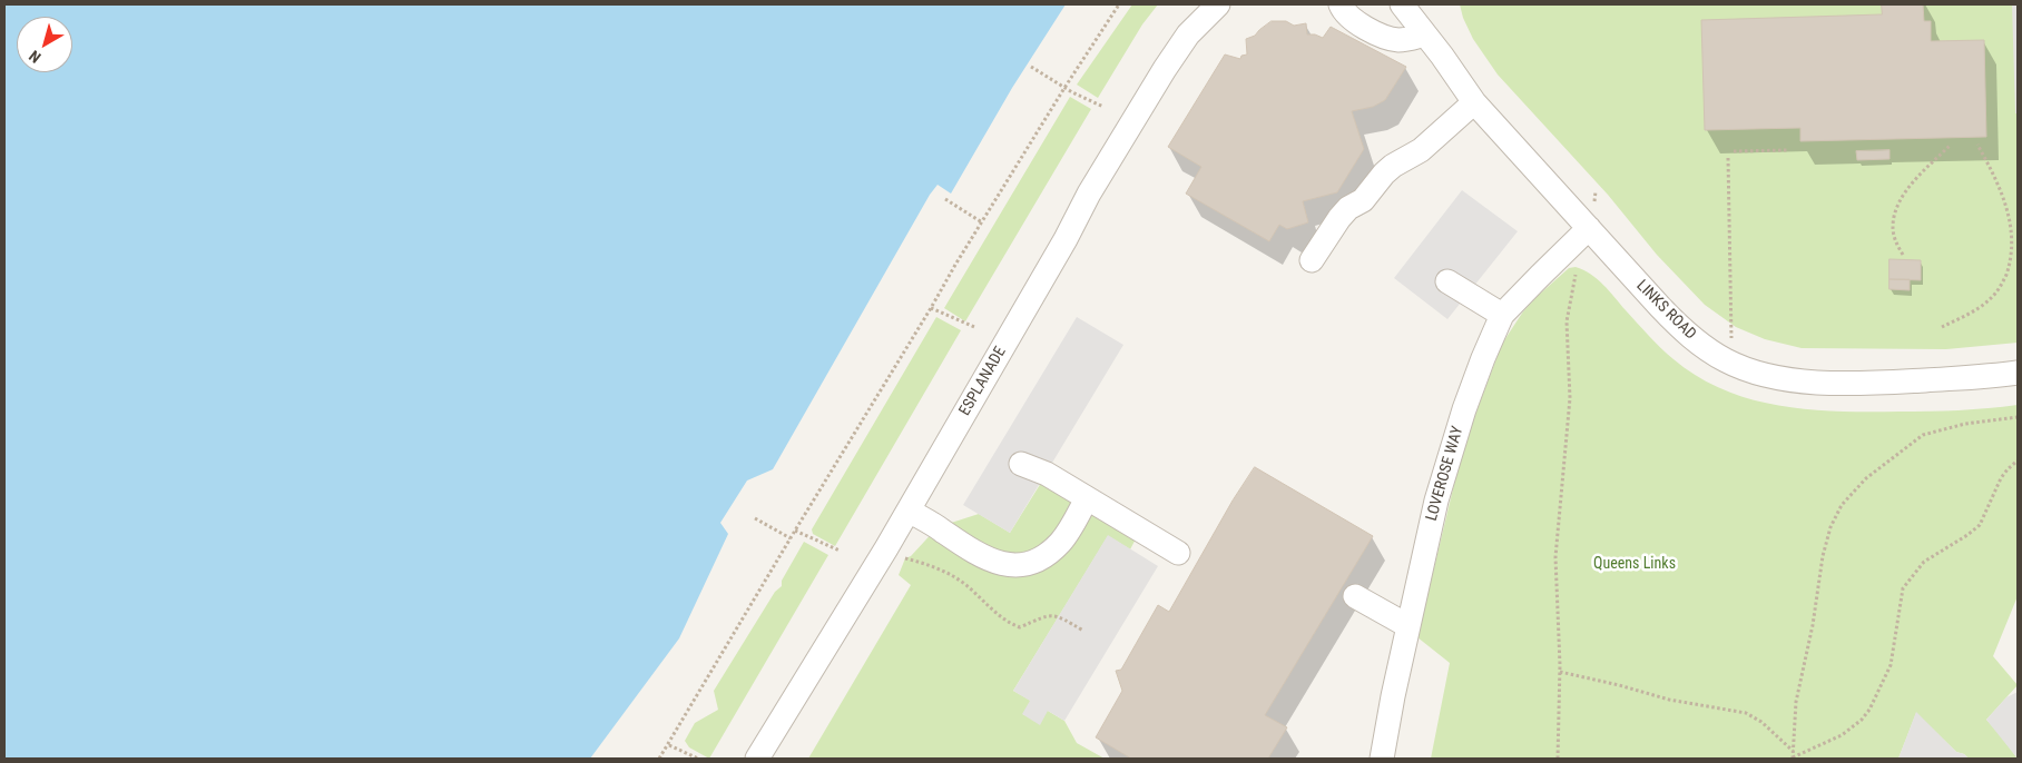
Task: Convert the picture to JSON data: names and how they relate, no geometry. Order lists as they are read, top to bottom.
{
  "streets": {
    "street": ["LINKS ROAD", "ESPLANADE", "LOVEROSE WAY"]
  },
  "crossings": [
    ["LINKS ROAD", "LOVEROSE WAY"]
  ],
  "parks": ["Queens Links"],
  "north": "bottom left"
}
